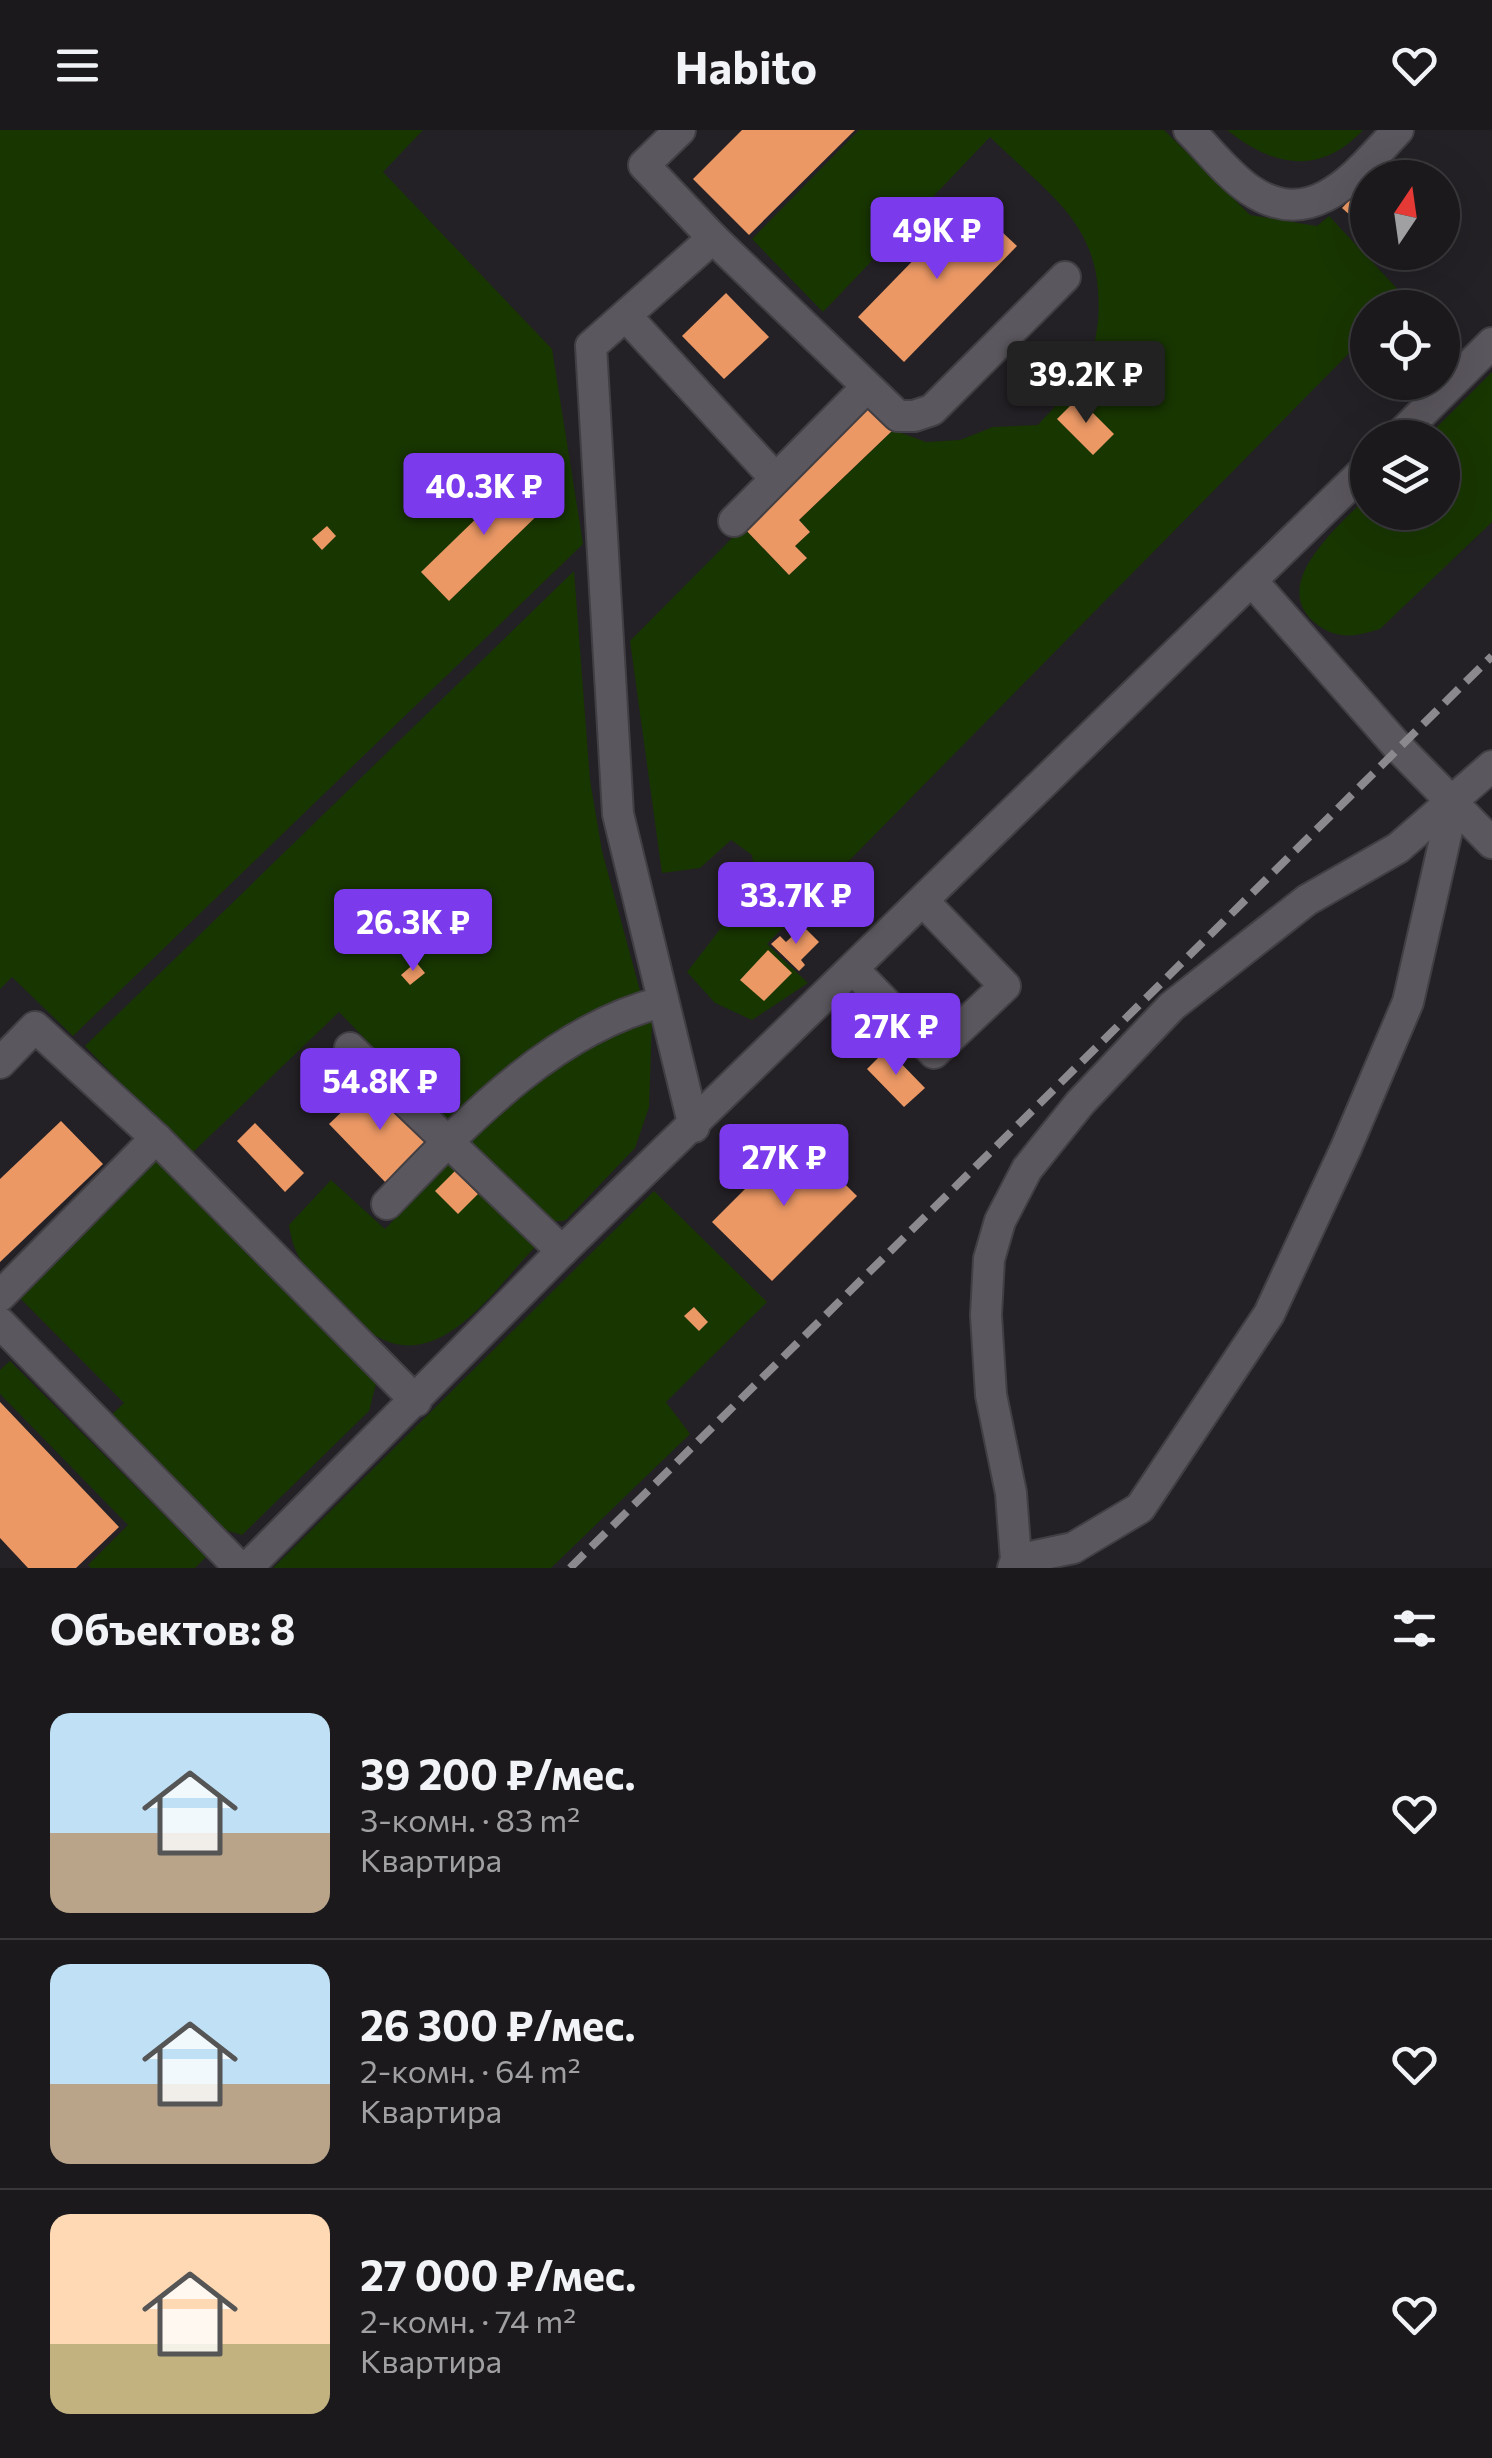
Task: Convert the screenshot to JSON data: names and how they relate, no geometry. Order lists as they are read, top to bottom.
{
  "north": "top",
  "page": {
    "header": "Habito",
    "price": [
      "49K ₽",
      "39.2K ₽",
      "40.3K ₽",
      "33.7K ₽",
      "26.3K ₽",
      "27K ₽",
      "54.8K ₽",
      "27K ₽"
    ],
    "heading": "Объектов: 8",
    "list": [
      {
        "name": "39 200 ₽/мес.",
        "note": "3-комн. · 83 m² · Квартира"
      },
      {
        "name": "26 300 ₽/мес.",
        "note": "2-комн. · 64 m² · Квартира"
      },
      {
        "name": "27 000 ₽/мес.",
        "note": "2-комн. · 74 m² · Квартира"
      }
    ]
  }
}
